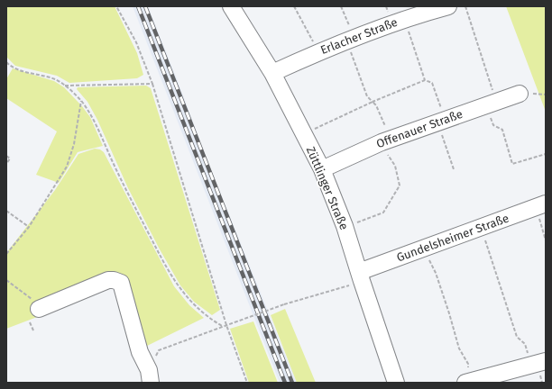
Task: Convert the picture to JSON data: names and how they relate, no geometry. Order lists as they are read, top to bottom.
{
  "streets": {
    "street": [
      "Erlacher Straße",
      "Offenauer Straße",
      "Züttlinger Straße",
      "Gundelsheimer Straße"
    ]
  },
  "crossings": [
    ["Erlacher Straße", "Züttlinger Straße"],
    ["Offenauer Straße", "Züttlinger Straße"],
    ["Züttlinger Straße", "Gundelsheimer Straße"]
  ]
}
